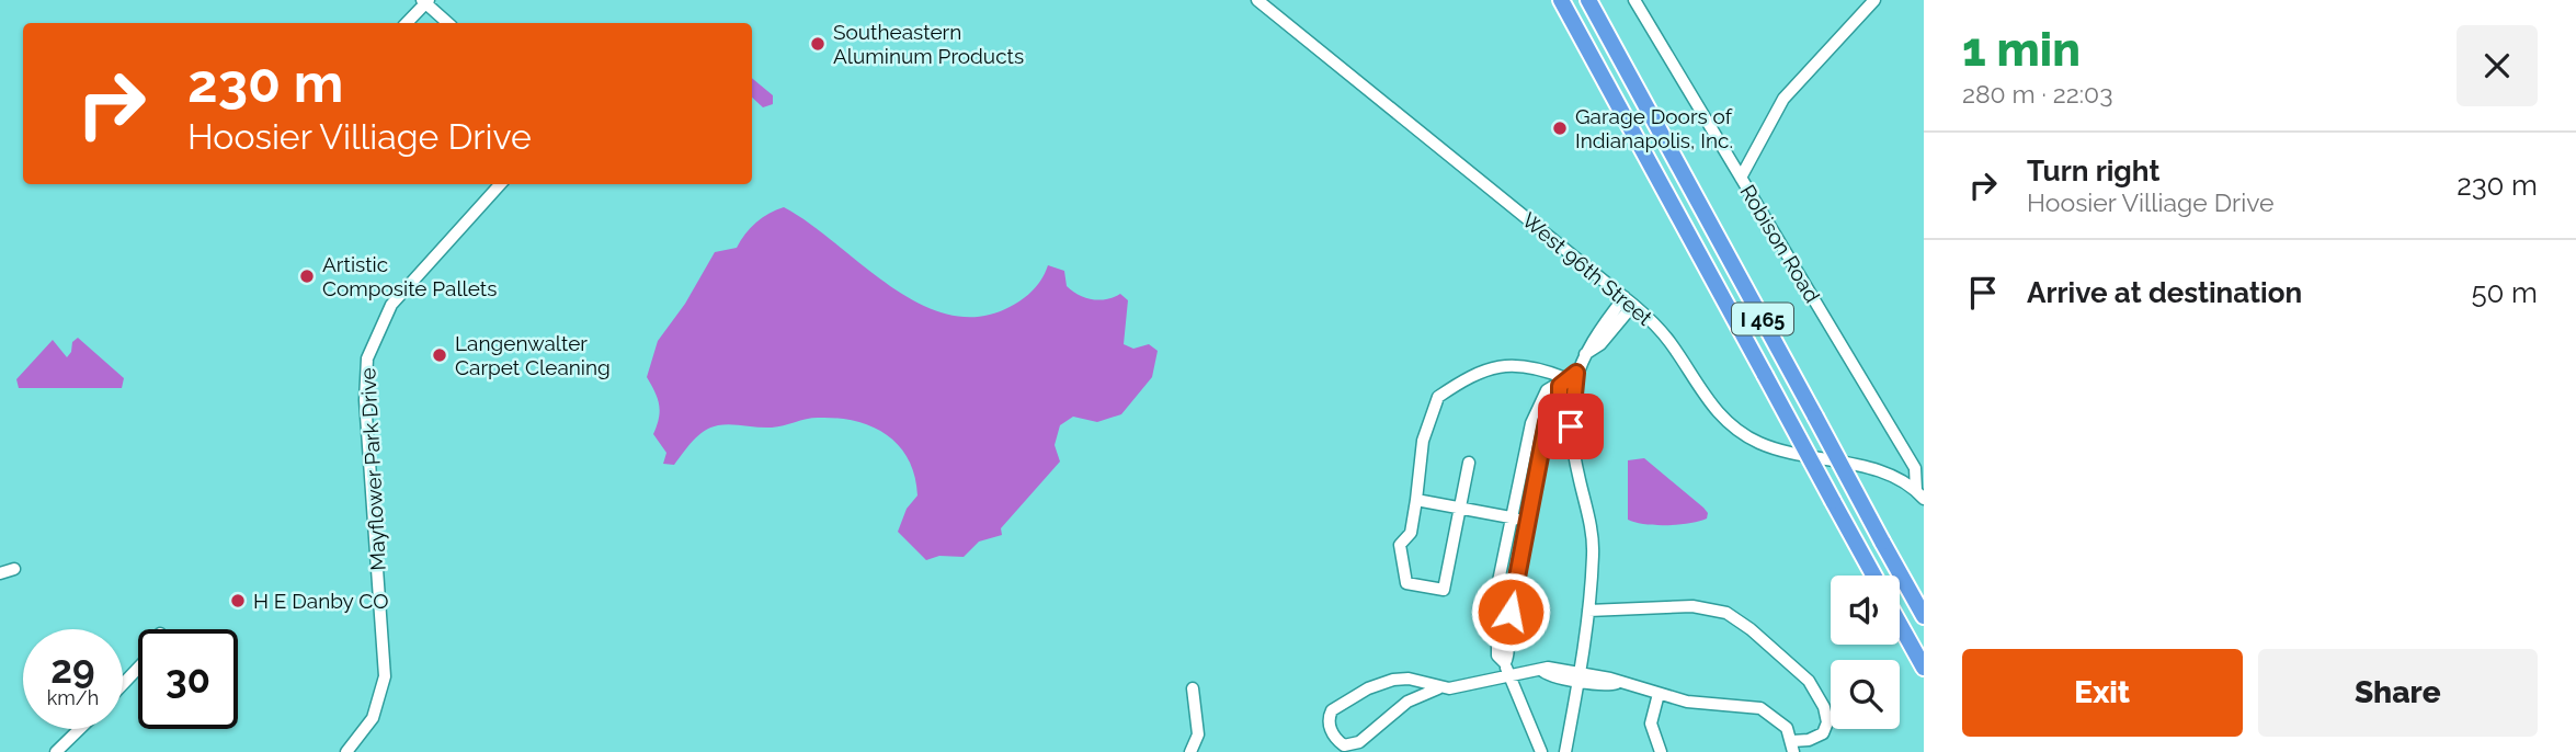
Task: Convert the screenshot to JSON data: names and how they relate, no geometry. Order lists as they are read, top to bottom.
{
  "streets": {
    "highway": ["I 465"],
    "street": ["Robison Road", "West 96th Street", "Mayflower Park Drive"]
  },
  "crossings": [
    ["Robison Road", "West 96th Street"]
  ],
  "places": [
    "Southeastern Aluminum Products",
    "Garage Doors of Indianapolis, Inc.",
    "Artistic Composite Pallets",
    "Langenwalter Carpet Cleaning",
    "H E Danby CO"
  ],
  "page": {
    "heading": ["1 min", "280 m · 22:03"],
    "turn": ["230 m", "Hoosier Villiage Drive"],
    "list": [
      {
        "name": "Turn right",
        "note": "Hoosier Villiage Drive",
        "value": "230 m"
      },
      {
        "name": "Arrive at destination",
        "value": "50 m"
      }
    ],
    "speed": "29 km/h",
    "limit": "30",
    "buttons": ["Exit", "Share"]
  }
}
